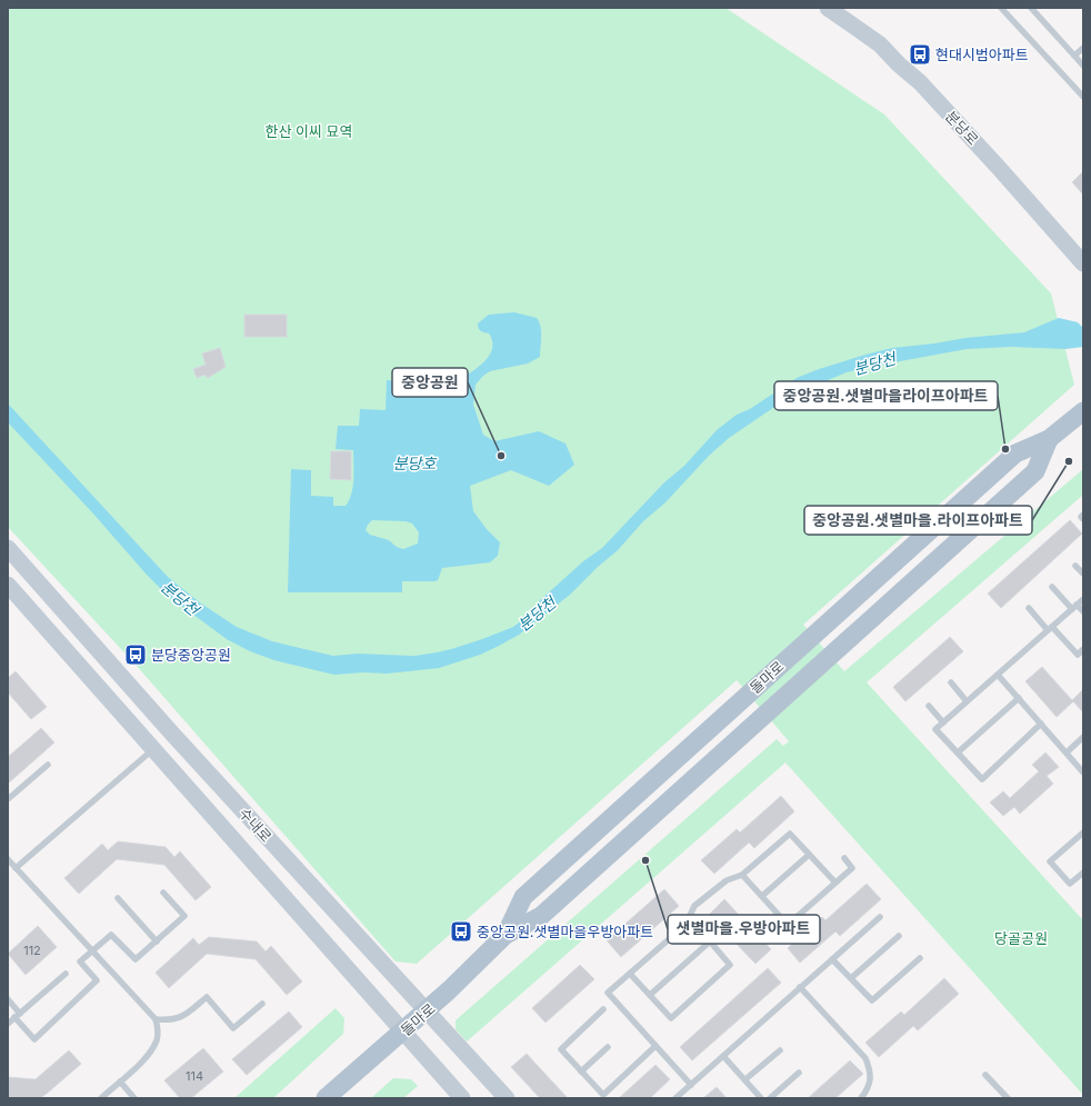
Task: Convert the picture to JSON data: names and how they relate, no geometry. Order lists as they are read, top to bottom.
{
  "streets": {
    "main road": ["분당로", "돌마로", "수내로"]
  },
  "crossings": [
    ["돌마로", "수내로"]
  ],
  "water": ["분당천", "분당호"],
  "parks": ["한산 이씨 묘역", "당골공원"],
  "places": {
    "bus stop": ["현대시범아파트", "분당중앙공원", "중앙공원.샛별마을우방아파트"],
    "other": [
      "중앙공원.샛별마을라이프아파트",
      "중앙공원",
      "중앙공원.샛별마을.라이프아파트",
      "샛별마을.우방아파트"
    ]
  },
  "house_numbers": ["112", "114"]
}
